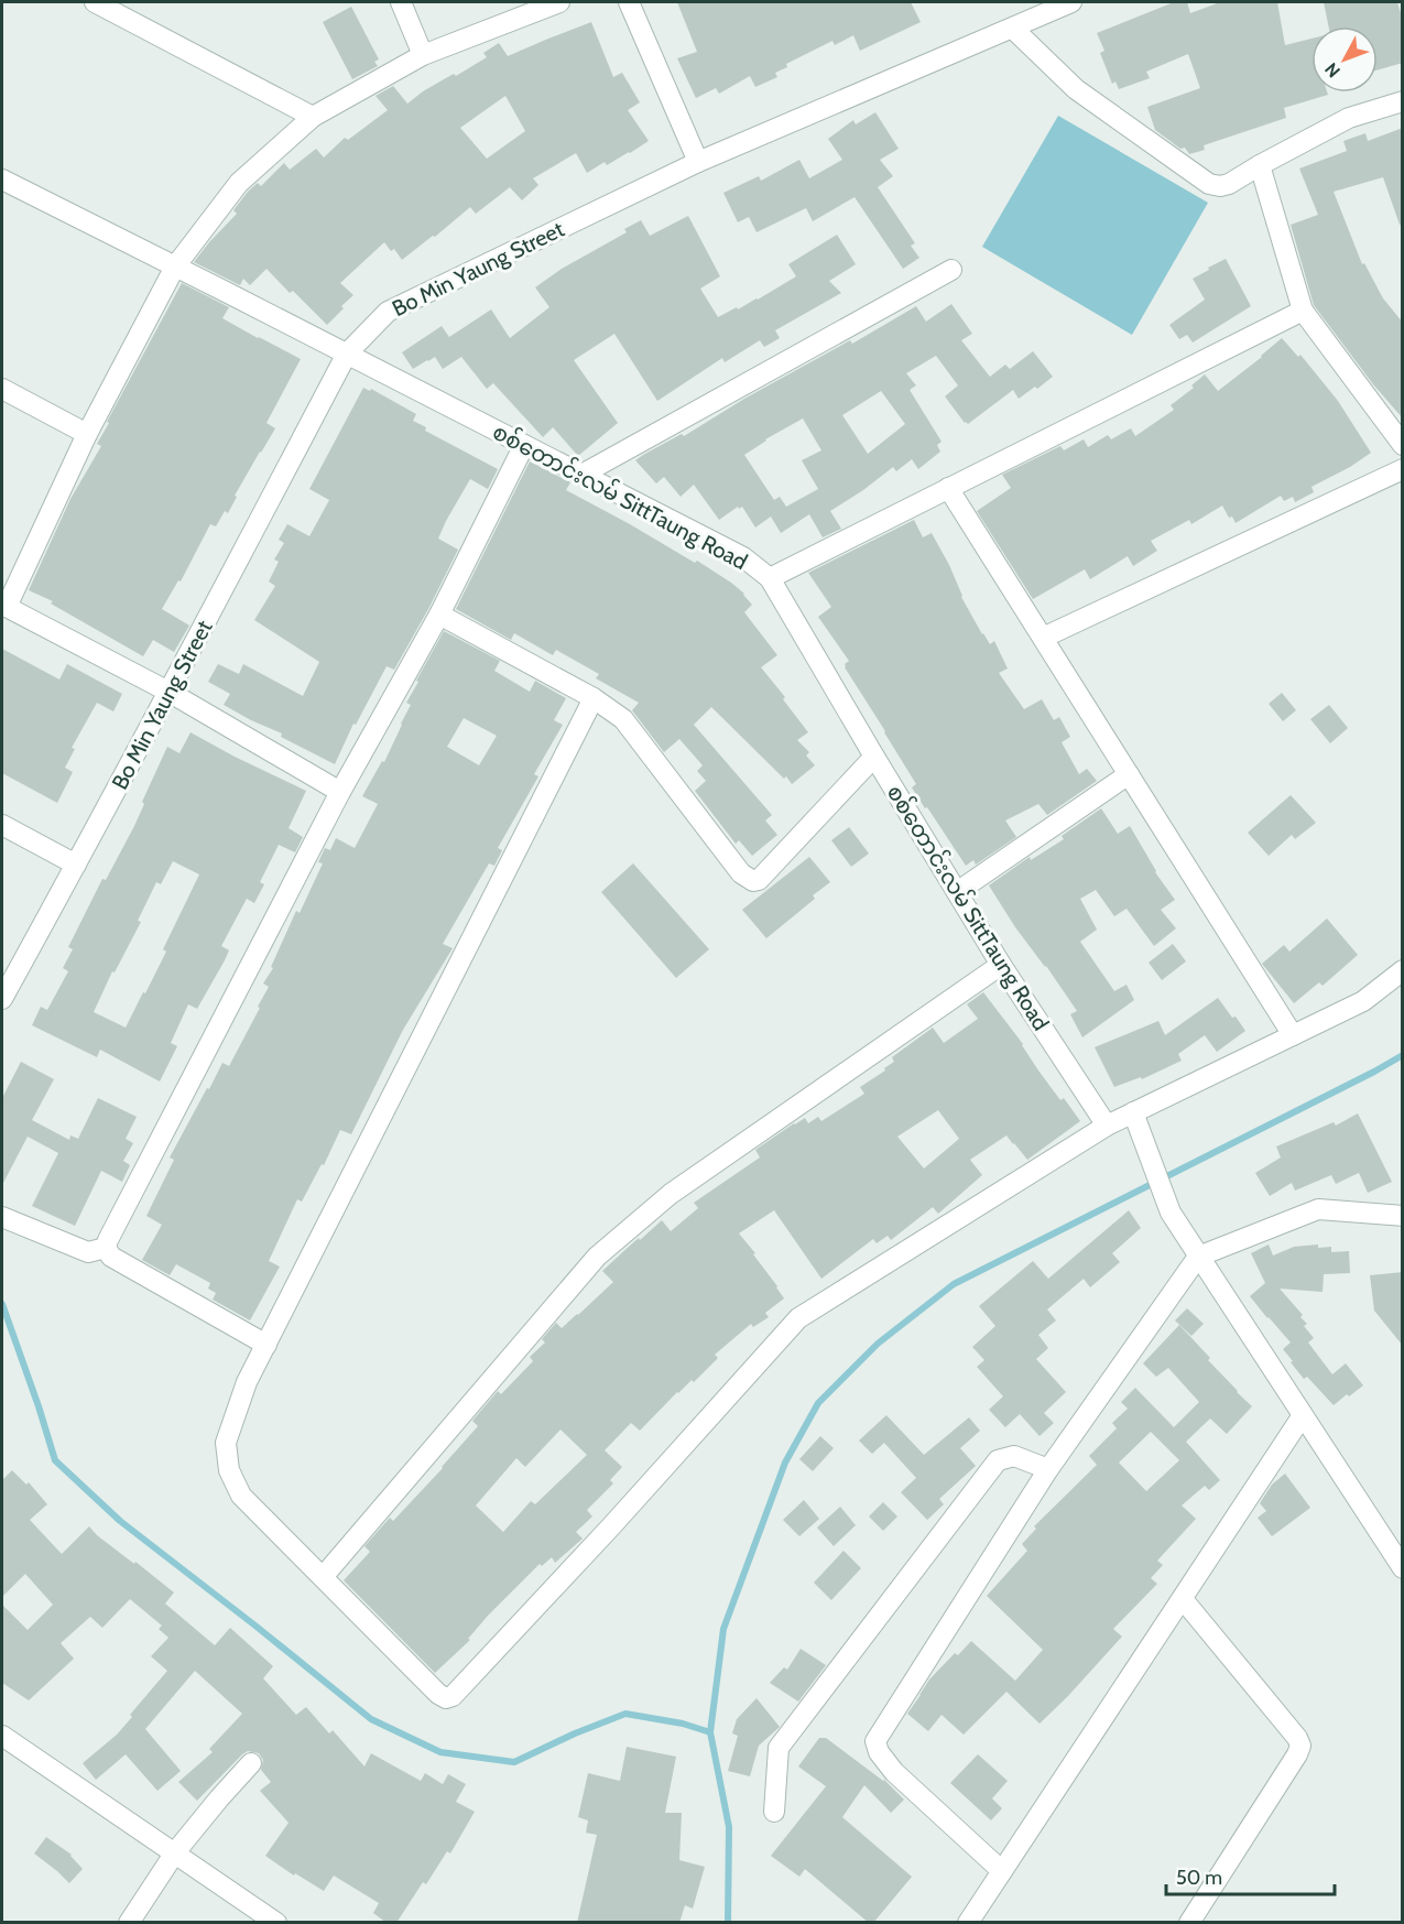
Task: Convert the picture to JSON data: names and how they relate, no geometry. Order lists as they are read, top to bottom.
{
  "streets": {
    "street": ["Bo Min Yaung Street", "စစ်တောင်းလမ် SittTaung Road"]
  },
  "crossings": [
    ["Bo Min Yaung Street", "စစ်တောင်းလမ် SittTaung Road"]
  ],
  "scale_bar": "50 m",
  "north": "bottom left"
}
